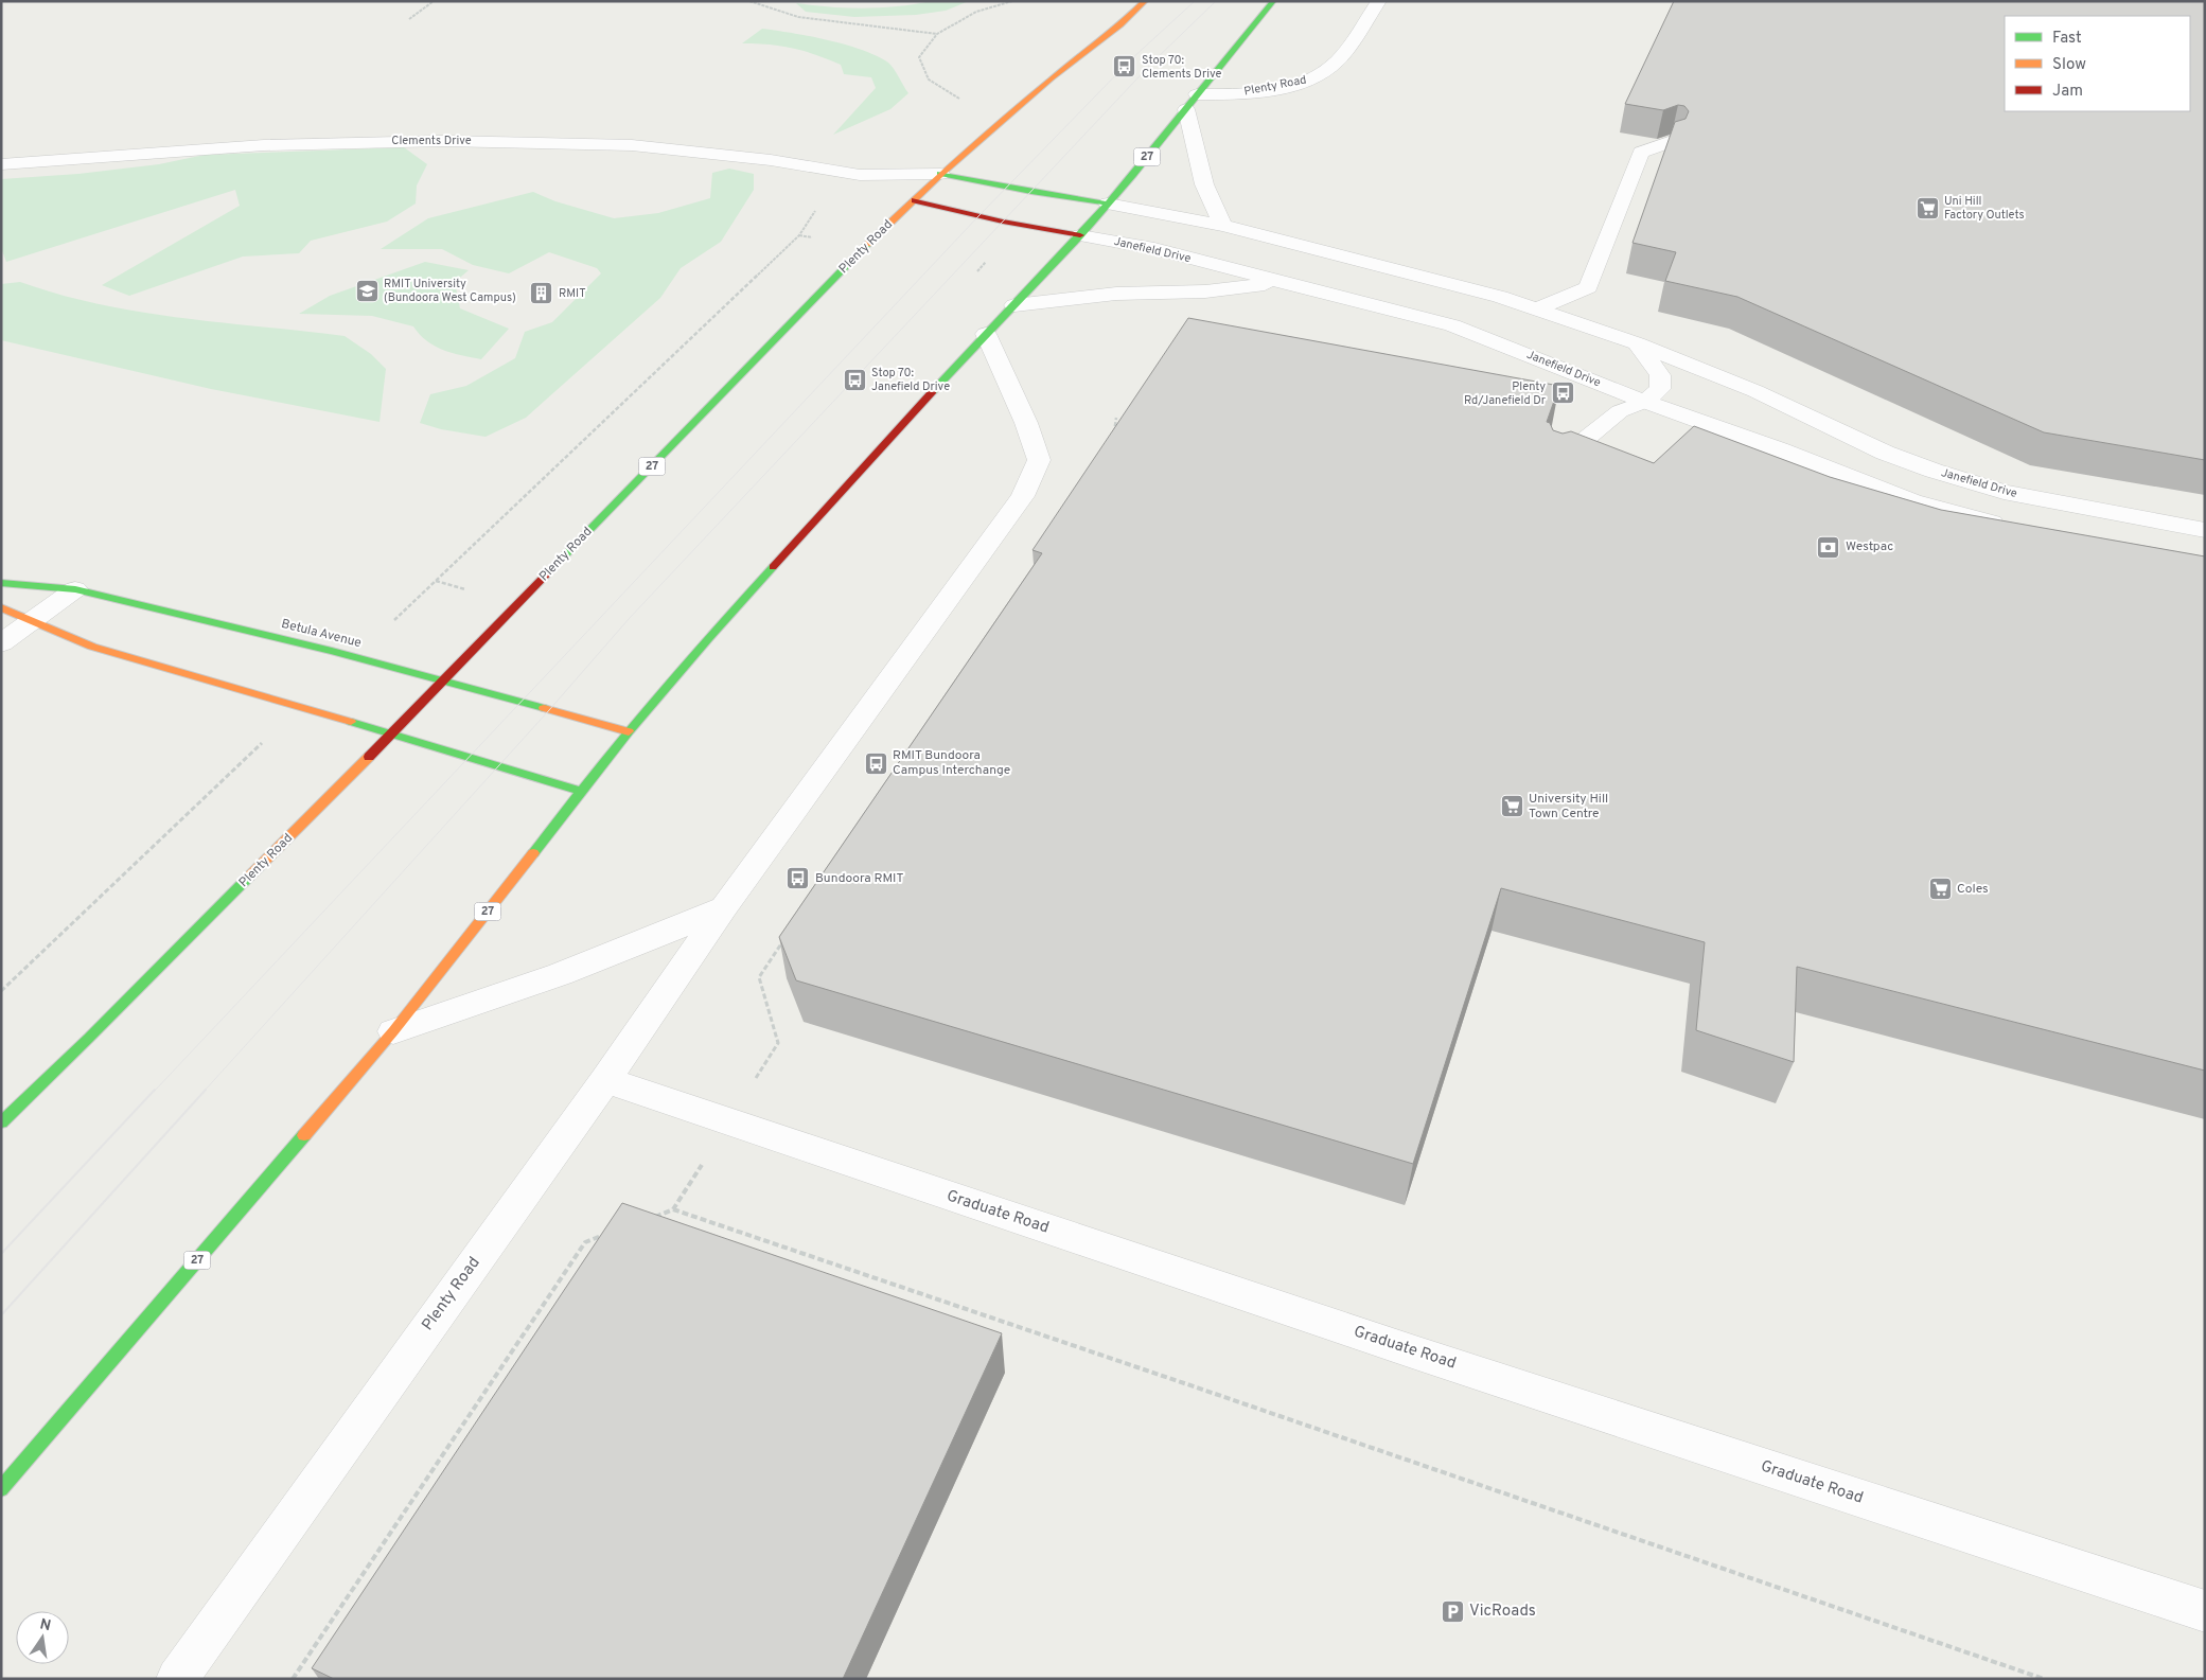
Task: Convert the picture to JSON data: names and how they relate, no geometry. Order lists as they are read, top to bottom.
{
  "streets": {
    "main road": [
      "Plenty Road",
      "27",
      "Janefield Drive",
      "Betula Avenue"
    ],
    "street": ["Clements Drive", "Graduate Road"]
  },
  "crossings": [
    ["Plenty Road", "Clements Drive"],
    ["Plenty Road", "27"],
    ["Plenty Road", "Janefield Drive"],
    ["Plenty Road", "Betula Avenue"],
    ["Plenty Road", "Graduate Road"],
    ["Clements Drive", "Janefield Drive"],
    ["27", "Janefield Drive"],
    ["27", "Betula Avenue"]
  ],
  "places": {
    "bus stop": [
      "Stop 70: Clements Drive",
      "Stop 70: Janefield Drive",
      "Plenty Rd/Janefield Dr",
      "RMIT Bundoora Campus Interchange",
      "Bundoora RMIT"
    ],
    "supermarket": ["Uni Hill Factory Outlets", "University Hill Town Centre", "Coles"],
    "school or university": ["RMIT University (Bundoora West Campus)"],
    "building": ["RMIT"],
    "bank": ["Westpac"],
    "parking": ["VicRoads"]
  },
  "legend": ["Fast", "Slow", "Jam"],
  "north": "top"
}
